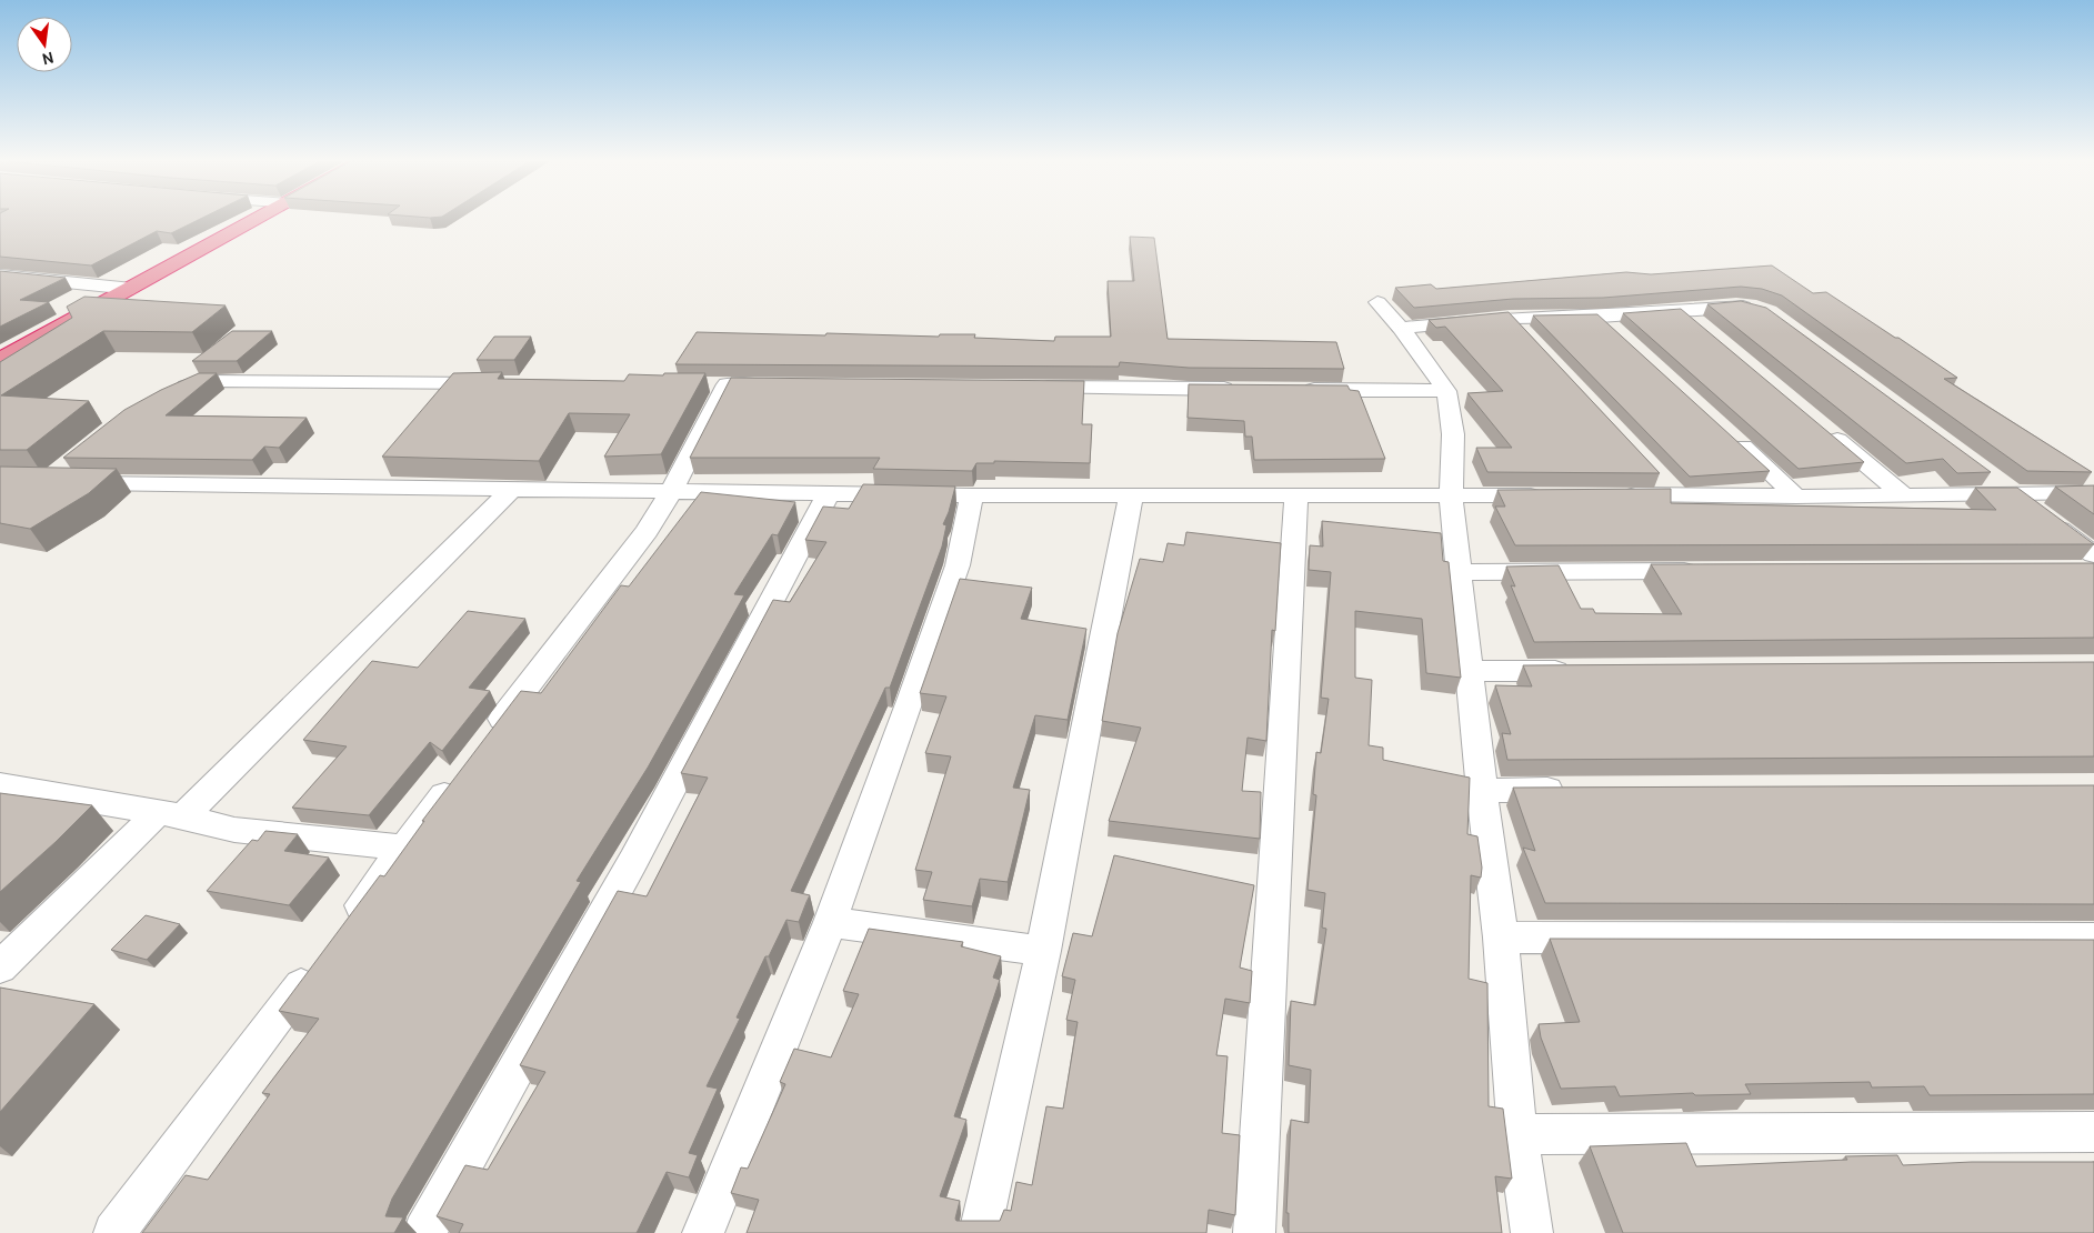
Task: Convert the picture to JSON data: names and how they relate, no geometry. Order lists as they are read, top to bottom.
{
  "north": "bottom"
}
